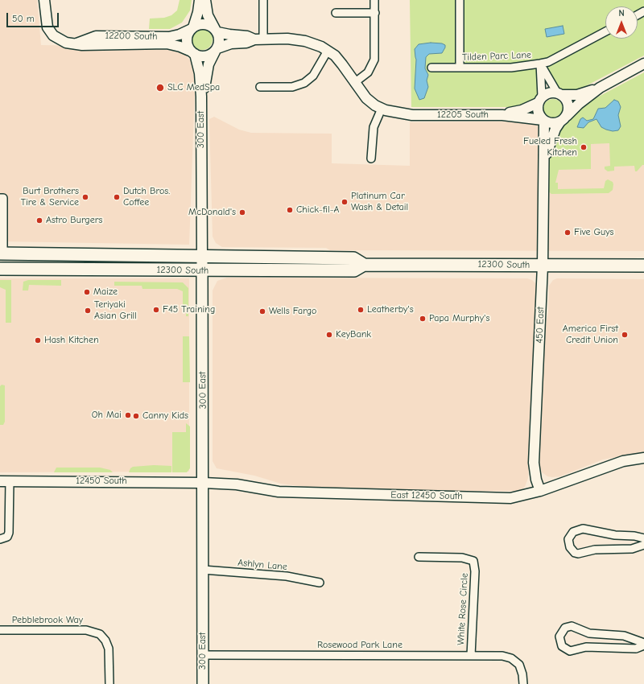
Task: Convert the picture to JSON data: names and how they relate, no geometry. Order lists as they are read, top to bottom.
{
  "streets": {
    "main road": ["300 East", "12300 South"],
    "street": [
      "12200 South",
      "Tilden Parc Lane",
      "12205 South",
      "450 East",
      "12450 South",
      "East 12450 South",
      "Ashlyn Lane",
      "White Rose Circle",
      "Pebblebrook Way",
      "Rosewood Park Lane"
    ]
  },
  "crossings": [
    ["12200 South", "300 East"],
    ["12205 South", "450 East"],
    ["300 East", "12300 South"],
    ["300 East", "12450 South"],
    ["300 East", "East 12450 South"],
    ["300 East", "Ashlyn Lane"],
    ["300 East", "Rosewood Park Lane"],
    ["12300 South", "450 East"],
    ["450 East", "East 12450 South"],
    ["12450 South", "East 12450 South"],
    ["White Rose Circle", "Rosewood Park Lane"]
  ],
  "places": [
    "SLC MedSpa",
    "Fueled Fresh Kitchen",
    "Burt Brothers Tire & Service",
    "Dutch Bros. Coffee",
    "Platinum Car Wash & Detail",
    "Chick-fil-A",
    "McDonald's",
    "Astro Burgers",
    "Five Guys",
    "Maize",
    "F45 Training",
    "Leatherby's",
    "Teriyaki Asian Grill",
    "Wells Fargo",
    "Papa Murphy's",
    "KeyBank",
    "America First Credit Union",
    "Hash Kitchen",
    "Oh Mai",
    "Canny Kids"
  ],
  "scale_bar": "50 m",
  "north": "top"
}
